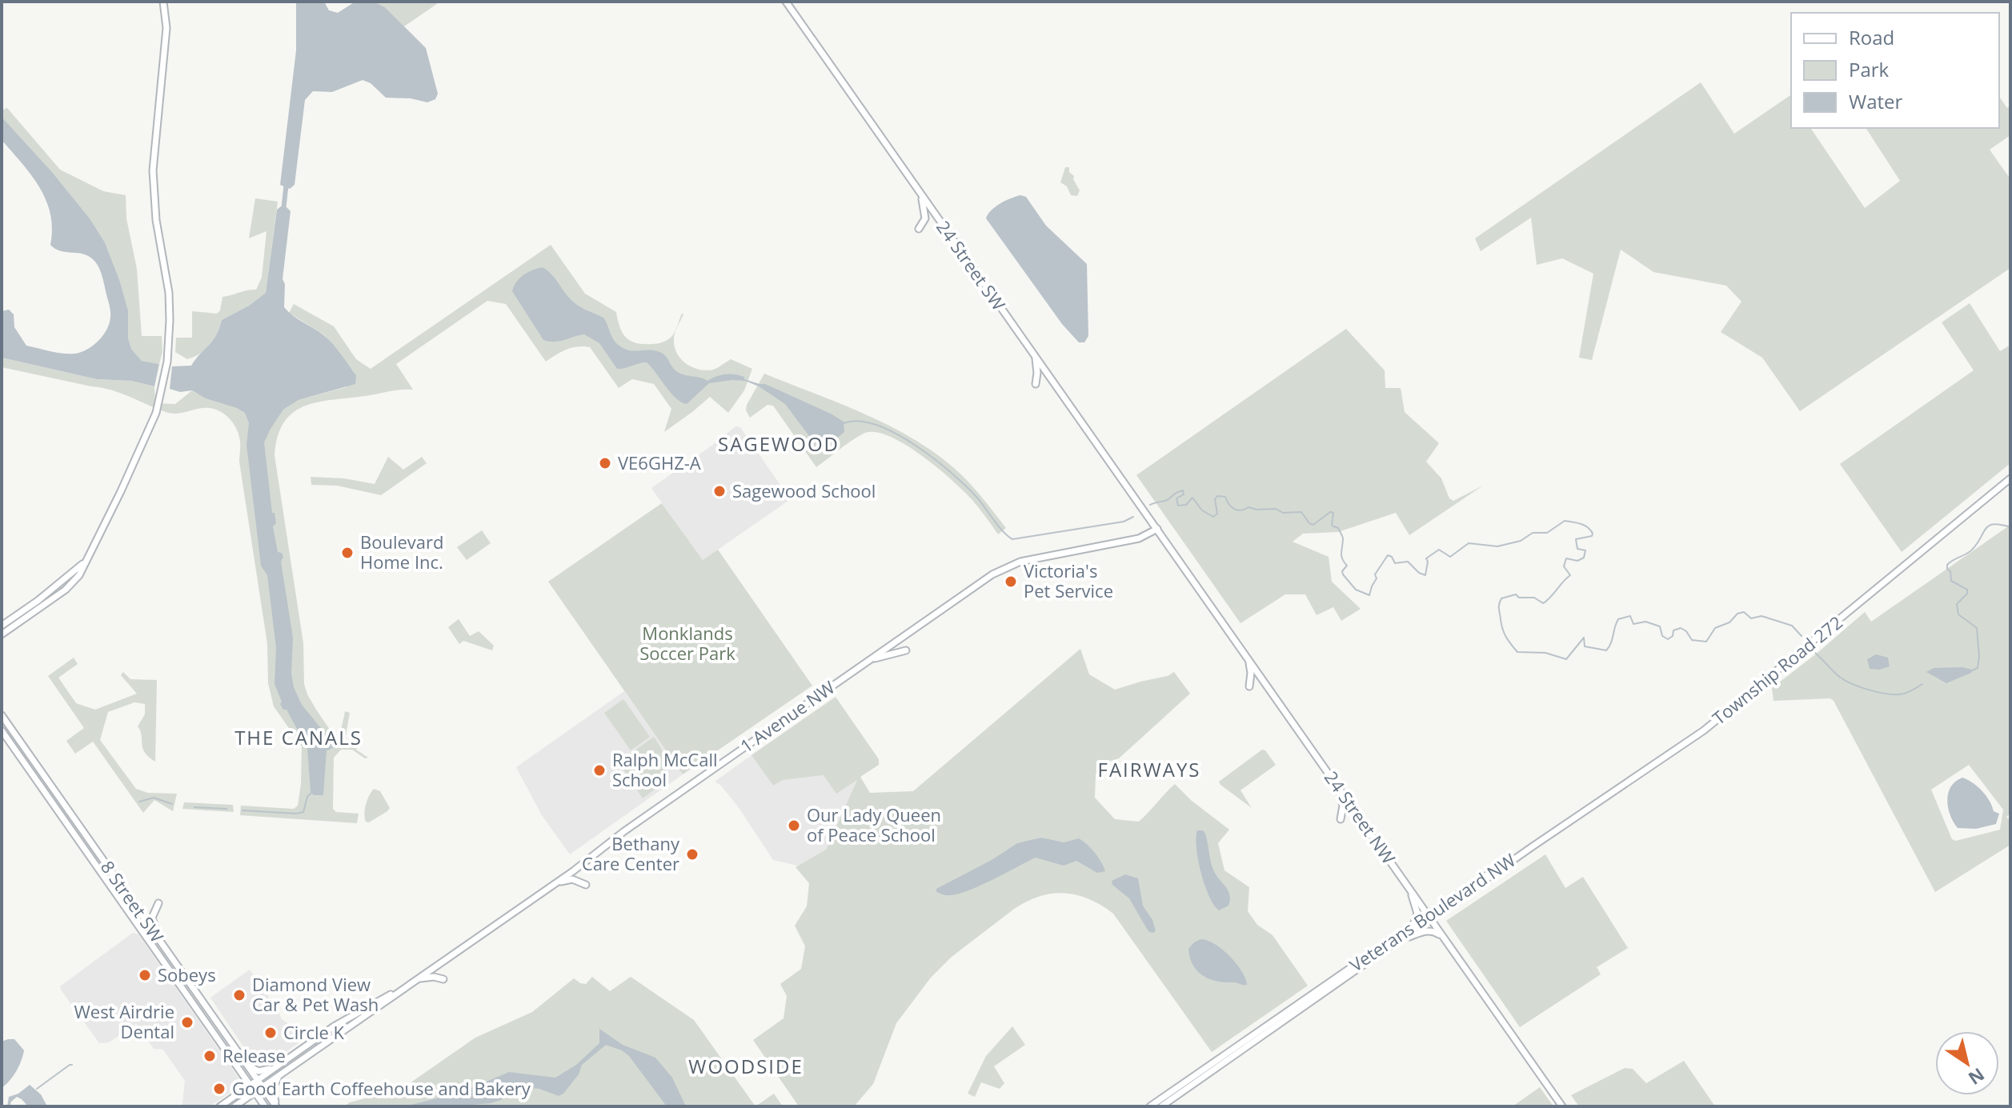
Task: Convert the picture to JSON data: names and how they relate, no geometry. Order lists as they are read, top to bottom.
{
  "streets": {
    "street": [
      "24 Street SW",
      "Township Road 272",
      "1 Avenue NW",
      "24 Street NW",
      "8 Street SW",
      "Veterans Boulevard NW"
    ]
  },
  "crossings": [
    ["24 Street SW", "1 Avenue NW"],
    ["24 Street SW", "24 Street NW"],
    ["Township Road 272", "Veterans Boulevard NW"],
    ["1 Avenue NW", "24 Street NW"],
    ["1 Avenue NW", "8 Street SW"],
    ["24 Street NW", "Veterans Boulevard NW"]
  ],
  "districts": [
    "SAGEWOOD",
    "THE CANALS",
    "FAIRWAYS",
    "WOODSIDE"
  ],
  "parks": ["Monklands Soccer Park"],
  "places": [
    "VE6GHZ-A",
    "Sagewood School",
    "Boulevard Home Inc.",
    "Victoria's Pet Service",
    "Ralph McCall School",
    "Our Lady Queen of Peace School",
    "Bethany Care Center",
    "Sobeys",
    "Diamond View Car & Pet Wash",
    "West Airdrie Dental",
    "Circle K",
    "Release",
    "Good Earth Coffeehouse and Bakery"
  ],
  "legend": ["Road", "Park", "Water"],
  "north": "bottom right"
}
